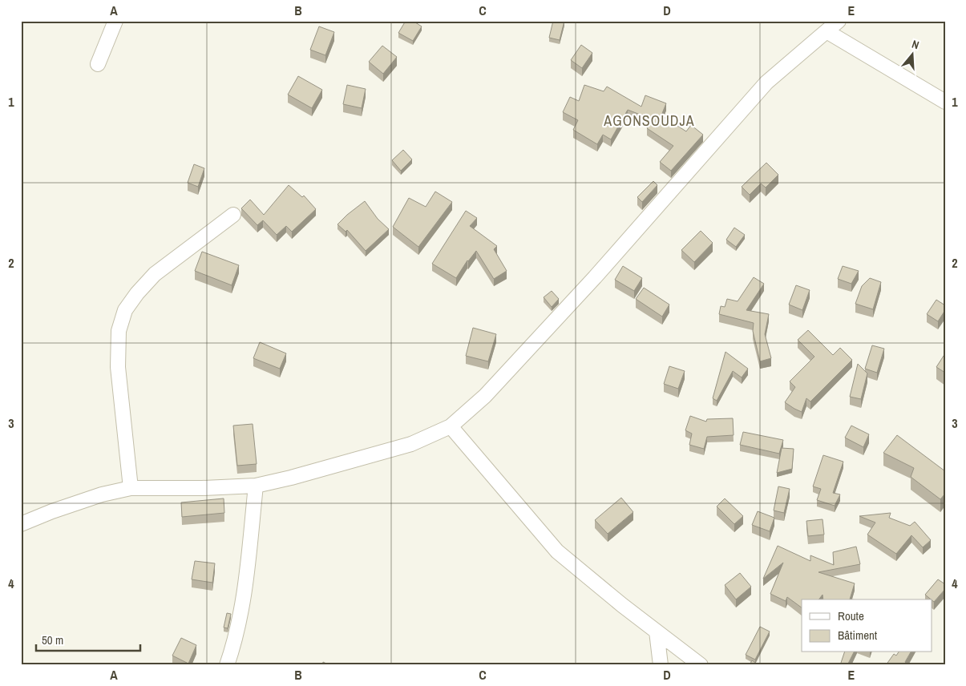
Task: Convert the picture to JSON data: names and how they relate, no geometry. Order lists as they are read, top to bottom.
{
  "districts": ["AGONSOUDJA"],
  "legend": ["Route", "Bâtiment"],
  "scale_bar": "50 m",
  "north": "top",
  "grid": {
    "columns": [
      "A",
      "B",
      "C",
      "D",
      "E"
    ],
    "rows": [
      "1",
      "2",
      "3",
      "4"
    ]
  }
}
